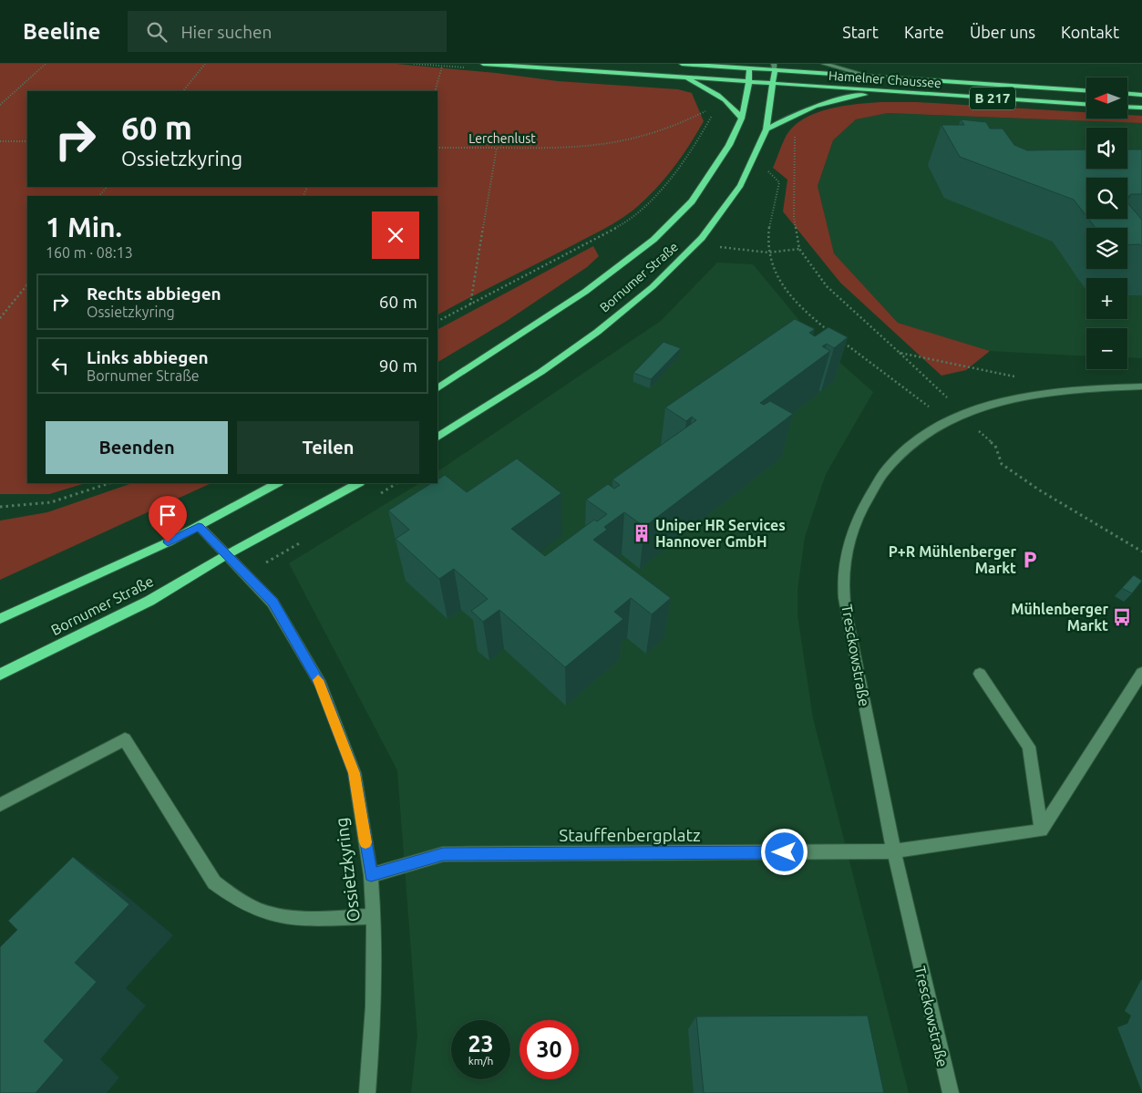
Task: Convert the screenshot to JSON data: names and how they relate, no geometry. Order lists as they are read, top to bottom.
{
  "streets": {
    "main road": ["Hamelner Chaussee", "B 217", "Bornumer Straße"],
    "street": ["Tresckowstraße", "Stauffenbergplatz", "Ossietzkyring"]
  },
  "crossings": [
    ["Hamelner Chaussee", "Bornumer Straße"],
    ["Bornumer Straße", "Ossietzkyring"],
    ["Tresckowstraße", "Stauffenbergplatz"],
    ["Stauffenbergplatz", "Ossietzkyring"]
  ],
  "parks": ["Lerchenlust"],
  "places": {
    "building": ["Uniper HR Services Hannover GmbH"],
    "parking": ["P+R Mühlenberger Markt"],
    "bus stop": ["Mühlenberger Markt"]
  },
  "north": "left",
  "page": {
    "header": "Beeline",
    "search": "Hier suchen",
    "nav": [
      "Start",
      "Karte",
      "Über uns",
      "Kontakt"
    ],
    "map_buttons": ["+", "−"],
    "turn": ["60 m", "Ossietzkyring"],
    "heading": ["1 Min.", "160 m · 08:13"],
    "list": [
      {
        "name": "Rechts abbiegen",
        "note": "Ossietzkyring",
        "value": "60 m"
      },
      {
        "name": "Links abbiegen",
        "note": "Bornumer Straße",
        "value": "90 m"
      }
    ],
    "buttons": ["Beenden", "Teilen"],
    "speed": "23 km/h",
    "limit": "30"
  }
}
